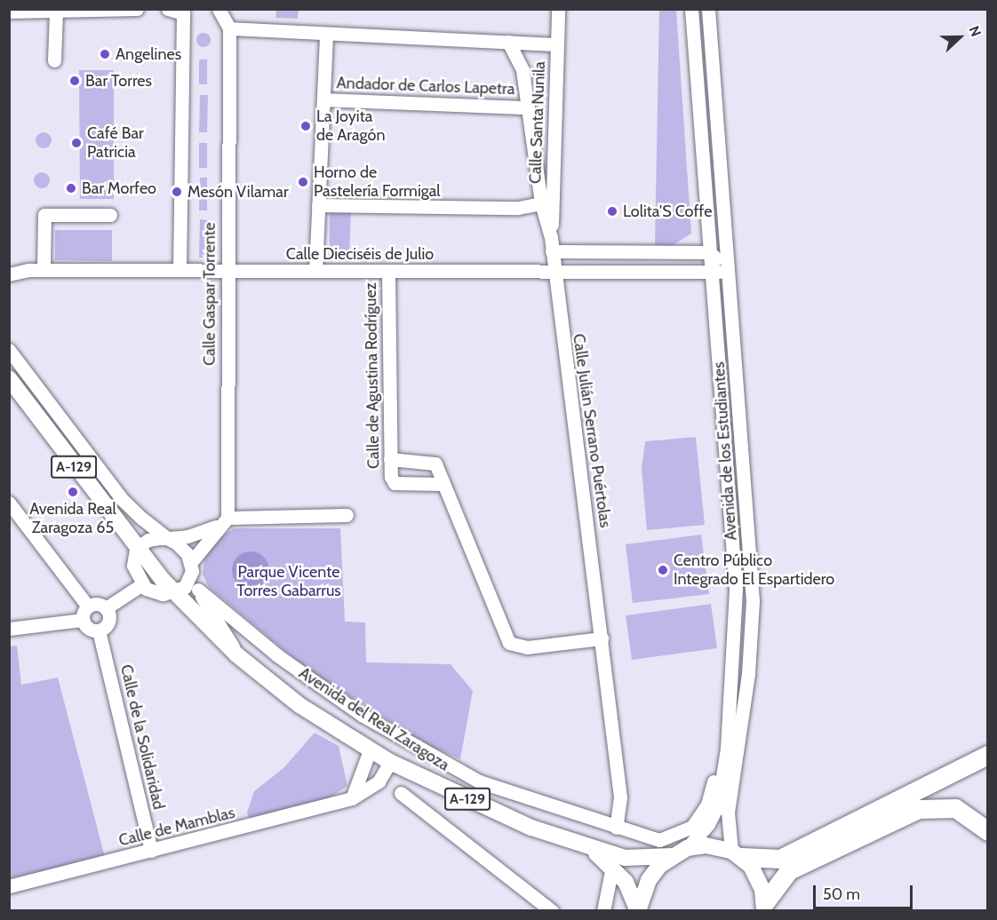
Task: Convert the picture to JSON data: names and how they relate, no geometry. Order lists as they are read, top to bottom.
{
  "streets": {
    "main road": ["A-129", "Avenida del Real Zaragoza"],
    "street": [
      "Andador de Carlos Lapetra",
      "Calle Santa Nunila",
      "Calle Dieciséis de Julio",
      "Calle Gaspar Torrente",
      "Calle de Agustina Rodríguez",
      "Calle Julián Serrano Puértolas",
      "Avenida de los Estudiantes",
      "Calle de la Solidaridad",
      "Calle de Mamblas"
    ]
  },
  "crossings": [
    ["Andador de Carlos Lapetra", "Calle Julián Serrano Puértolas"],
    ["Calle Santa Nunila", "Calle Julián Serrano Puértolas"],
    ["Calle Dieciséis de Julio", "Calle Gaspar Torrente"],
    ["Calle Dieciséis de Julio", "Calle de Agustina Rodríguez"],
    ["Calle Dieciséis de Julio", "Calle Julián Serrano Puértolas"],
    ["Calle Dieciséis de Julio", "Avenida de los Estudiantes"],
    ["Calle Julián Serrano Puértolas", "Avenida del Real Zaragoza"],
    ["Avenida de los Estudiantes", "A-129"],
    ["Avenida de los Estudiantes", "Avenida del Real Zaragoza"],
    ["A-129", "Avenida del Real Zaragoza"],
    ["Avenida del Real Zaragoza", "Calle de Mamblas"],
    ["Calle de la Solidaridad", "Calle de Mamblas"]
  ],
  "parks": ["Parque Vicente Torres Gabarrus"],
  "places": [
    "Angelines",
    "Bar Torres",
    "La Joyita de Aragón",
    "Café Bar Patricia",
    "Horno de Pastelería Formigal",
    "Bar Morfeo",
    "Mesón Vilamar",
    "Lolita'S Coffe",
    "Avenida Real Zaragoza 65",
    "Centro Público Integrado El Espartidero"
  ],
  "scale_bar": "50 m",
  "north": "right"
}
